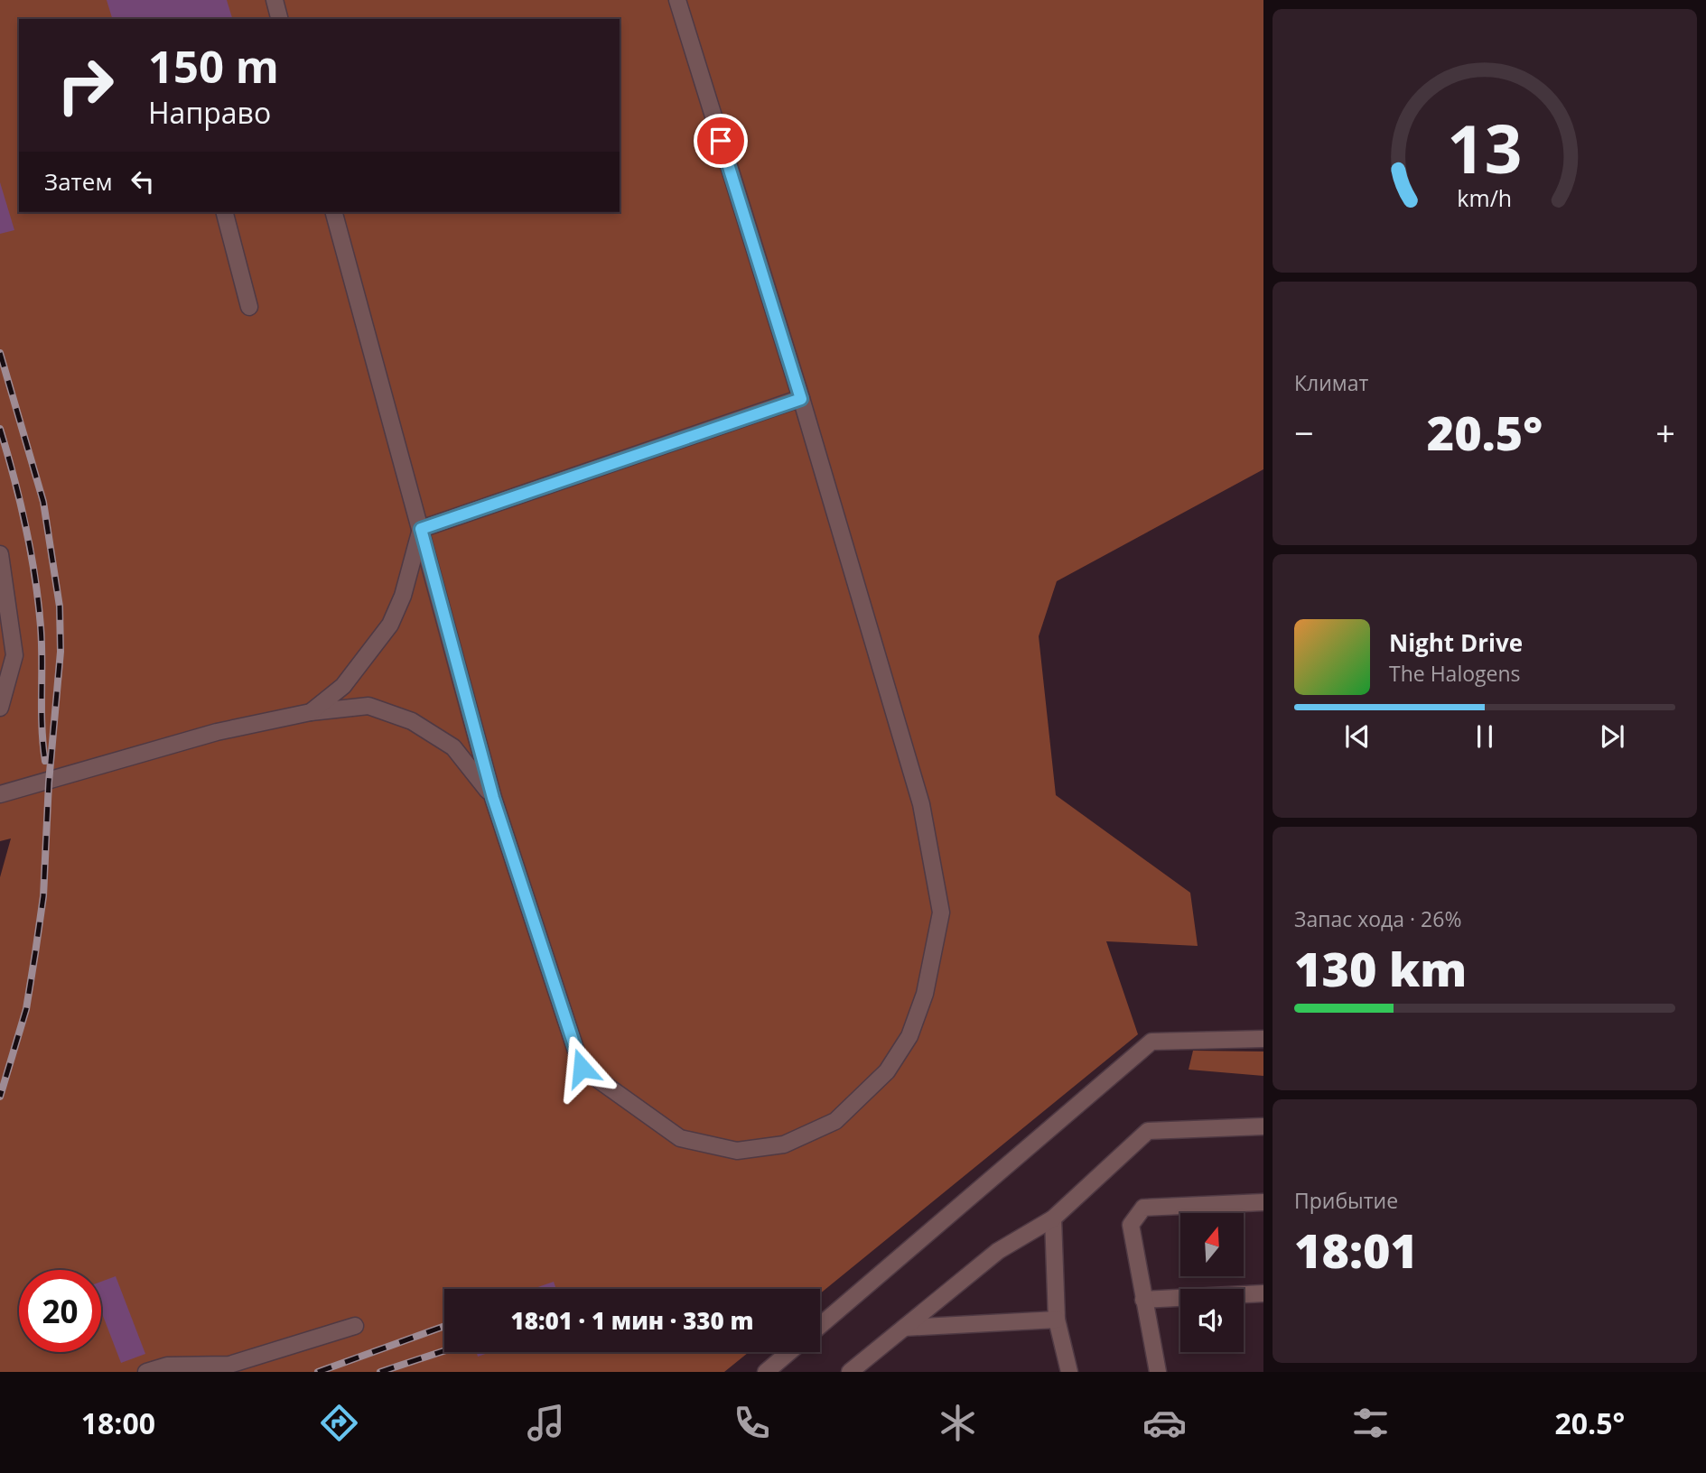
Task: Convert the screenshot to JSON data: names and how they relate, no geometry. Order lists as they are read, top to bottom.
{
  "north": "top",
  "page": {
    "turn": ["150 m", "Направо"],
    "then": "Затем",
    "tile": [
      "Климат",
      ["Запас хода · 26%", "130 km"],
      ["Прибытие", "18:01"]
    ],
    "heat": ["−", "20.5°", "+"],
    "song": ["Night Drive", "The Halogens"],
    "limit": "20",
    "trip": "18:01 · 1 мин · 330 m",
    "tabs": ["18:00", "20.5°"],
    "gauge": ["13", "km/h"]
  }
}
